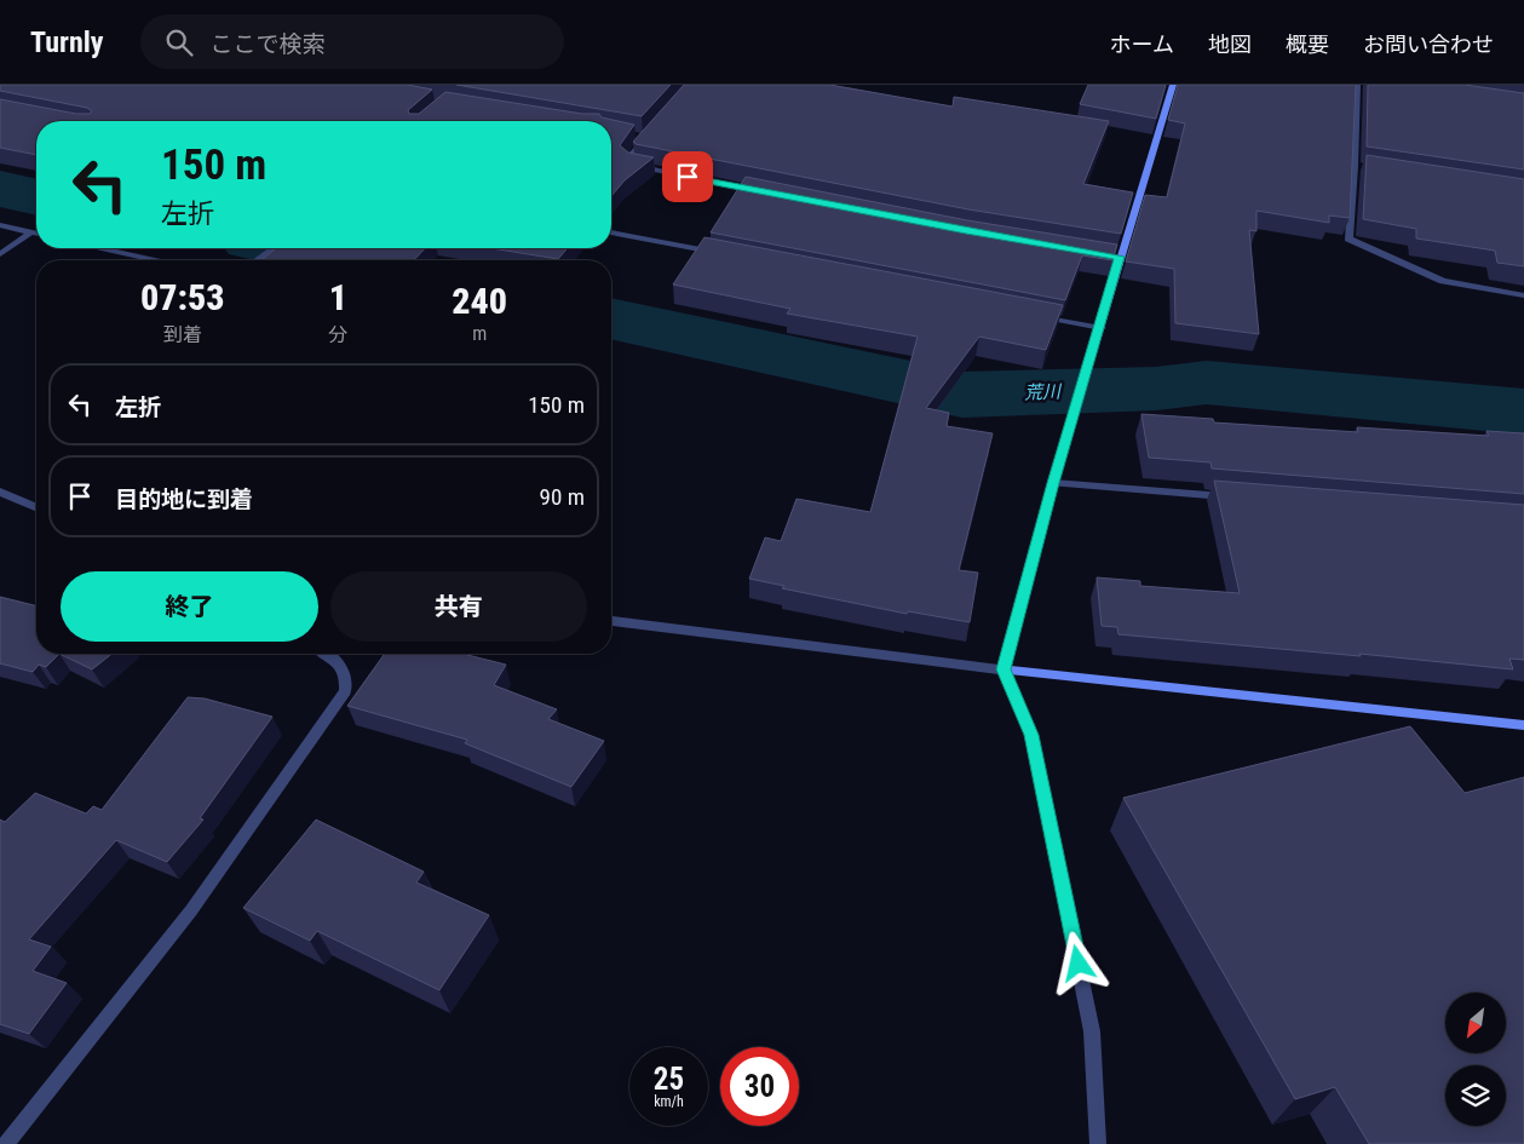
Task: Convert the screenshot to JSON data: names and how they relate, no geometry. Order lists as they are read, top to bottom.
{
  "water": ["荒川"],
  "north": "bottom left",
  "page": {
    "header": "Turnly",
    "search": "ここで検索",
    "nav": [
      "ホーム",
      "地図",
      "概要",
      "お問い合わせ"
    ],
    "turn": ["150 m", "左折"],
    "eta": [
      "07:53",
      "到着",
      "1",
      "分",
      "240",
      "m"
    ],
    "list": [
      {
        "name": "左折",
        "value": "150 m"
      },
      {
        "name": "目的地に到着",
        "value": "90 m"
      }
    ],
    "buttons": ["終了", "共有"],
    "speed": "25 km/h",
    "limit": "30"
  }
}
